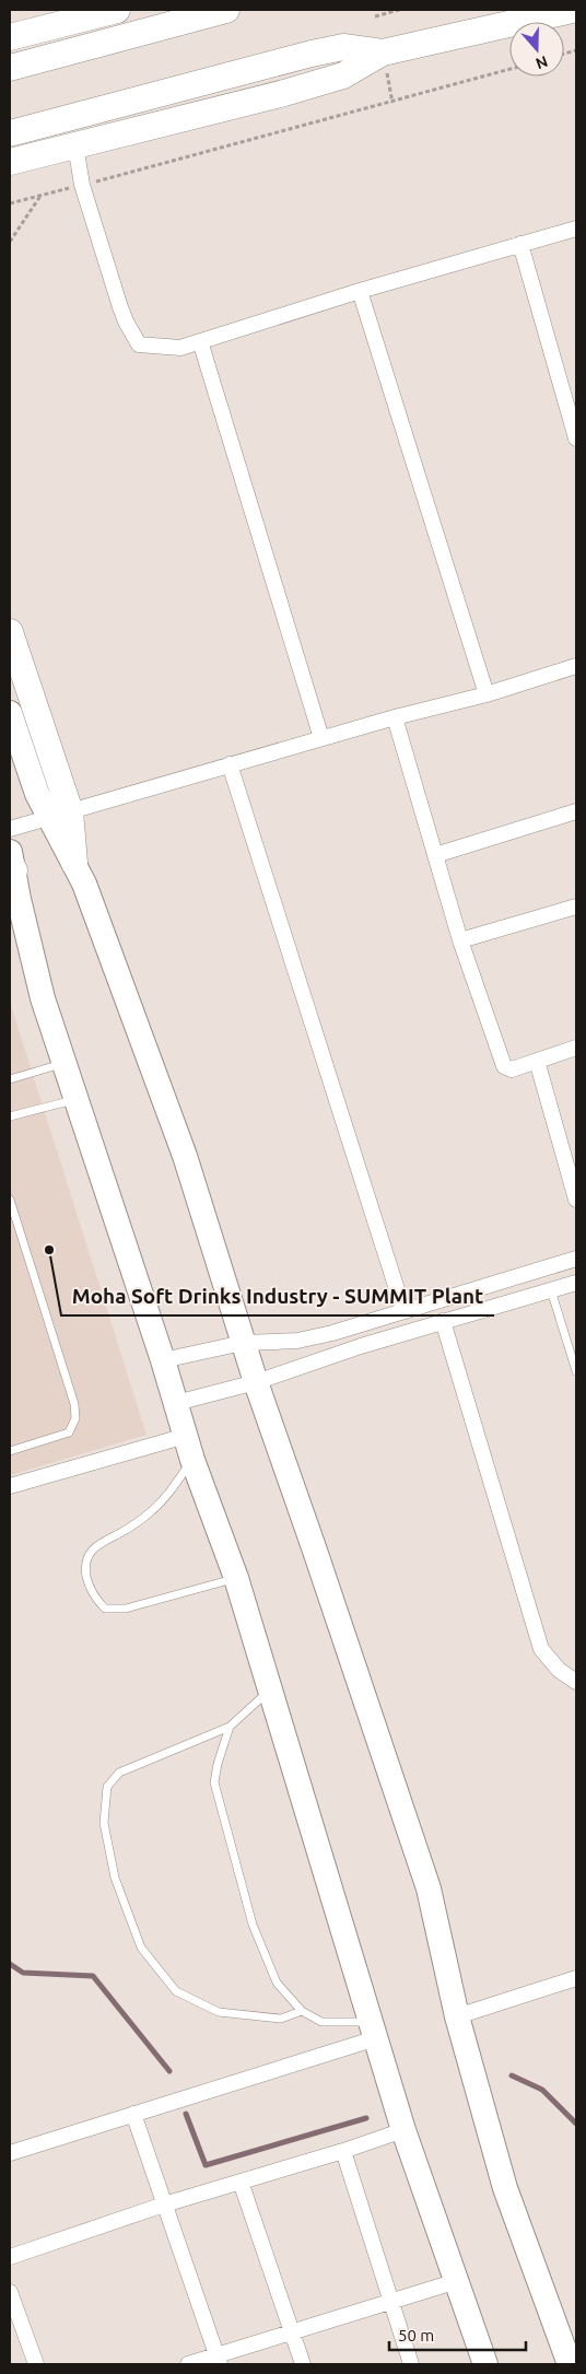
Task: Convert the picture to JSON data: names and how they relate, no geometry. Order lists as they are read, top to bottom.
{
  "places": ["Moha Soft Drinks Industry - SUMMIT Plant"],
  "scale_bar": "50 m",
  "north": "bottom"
}
